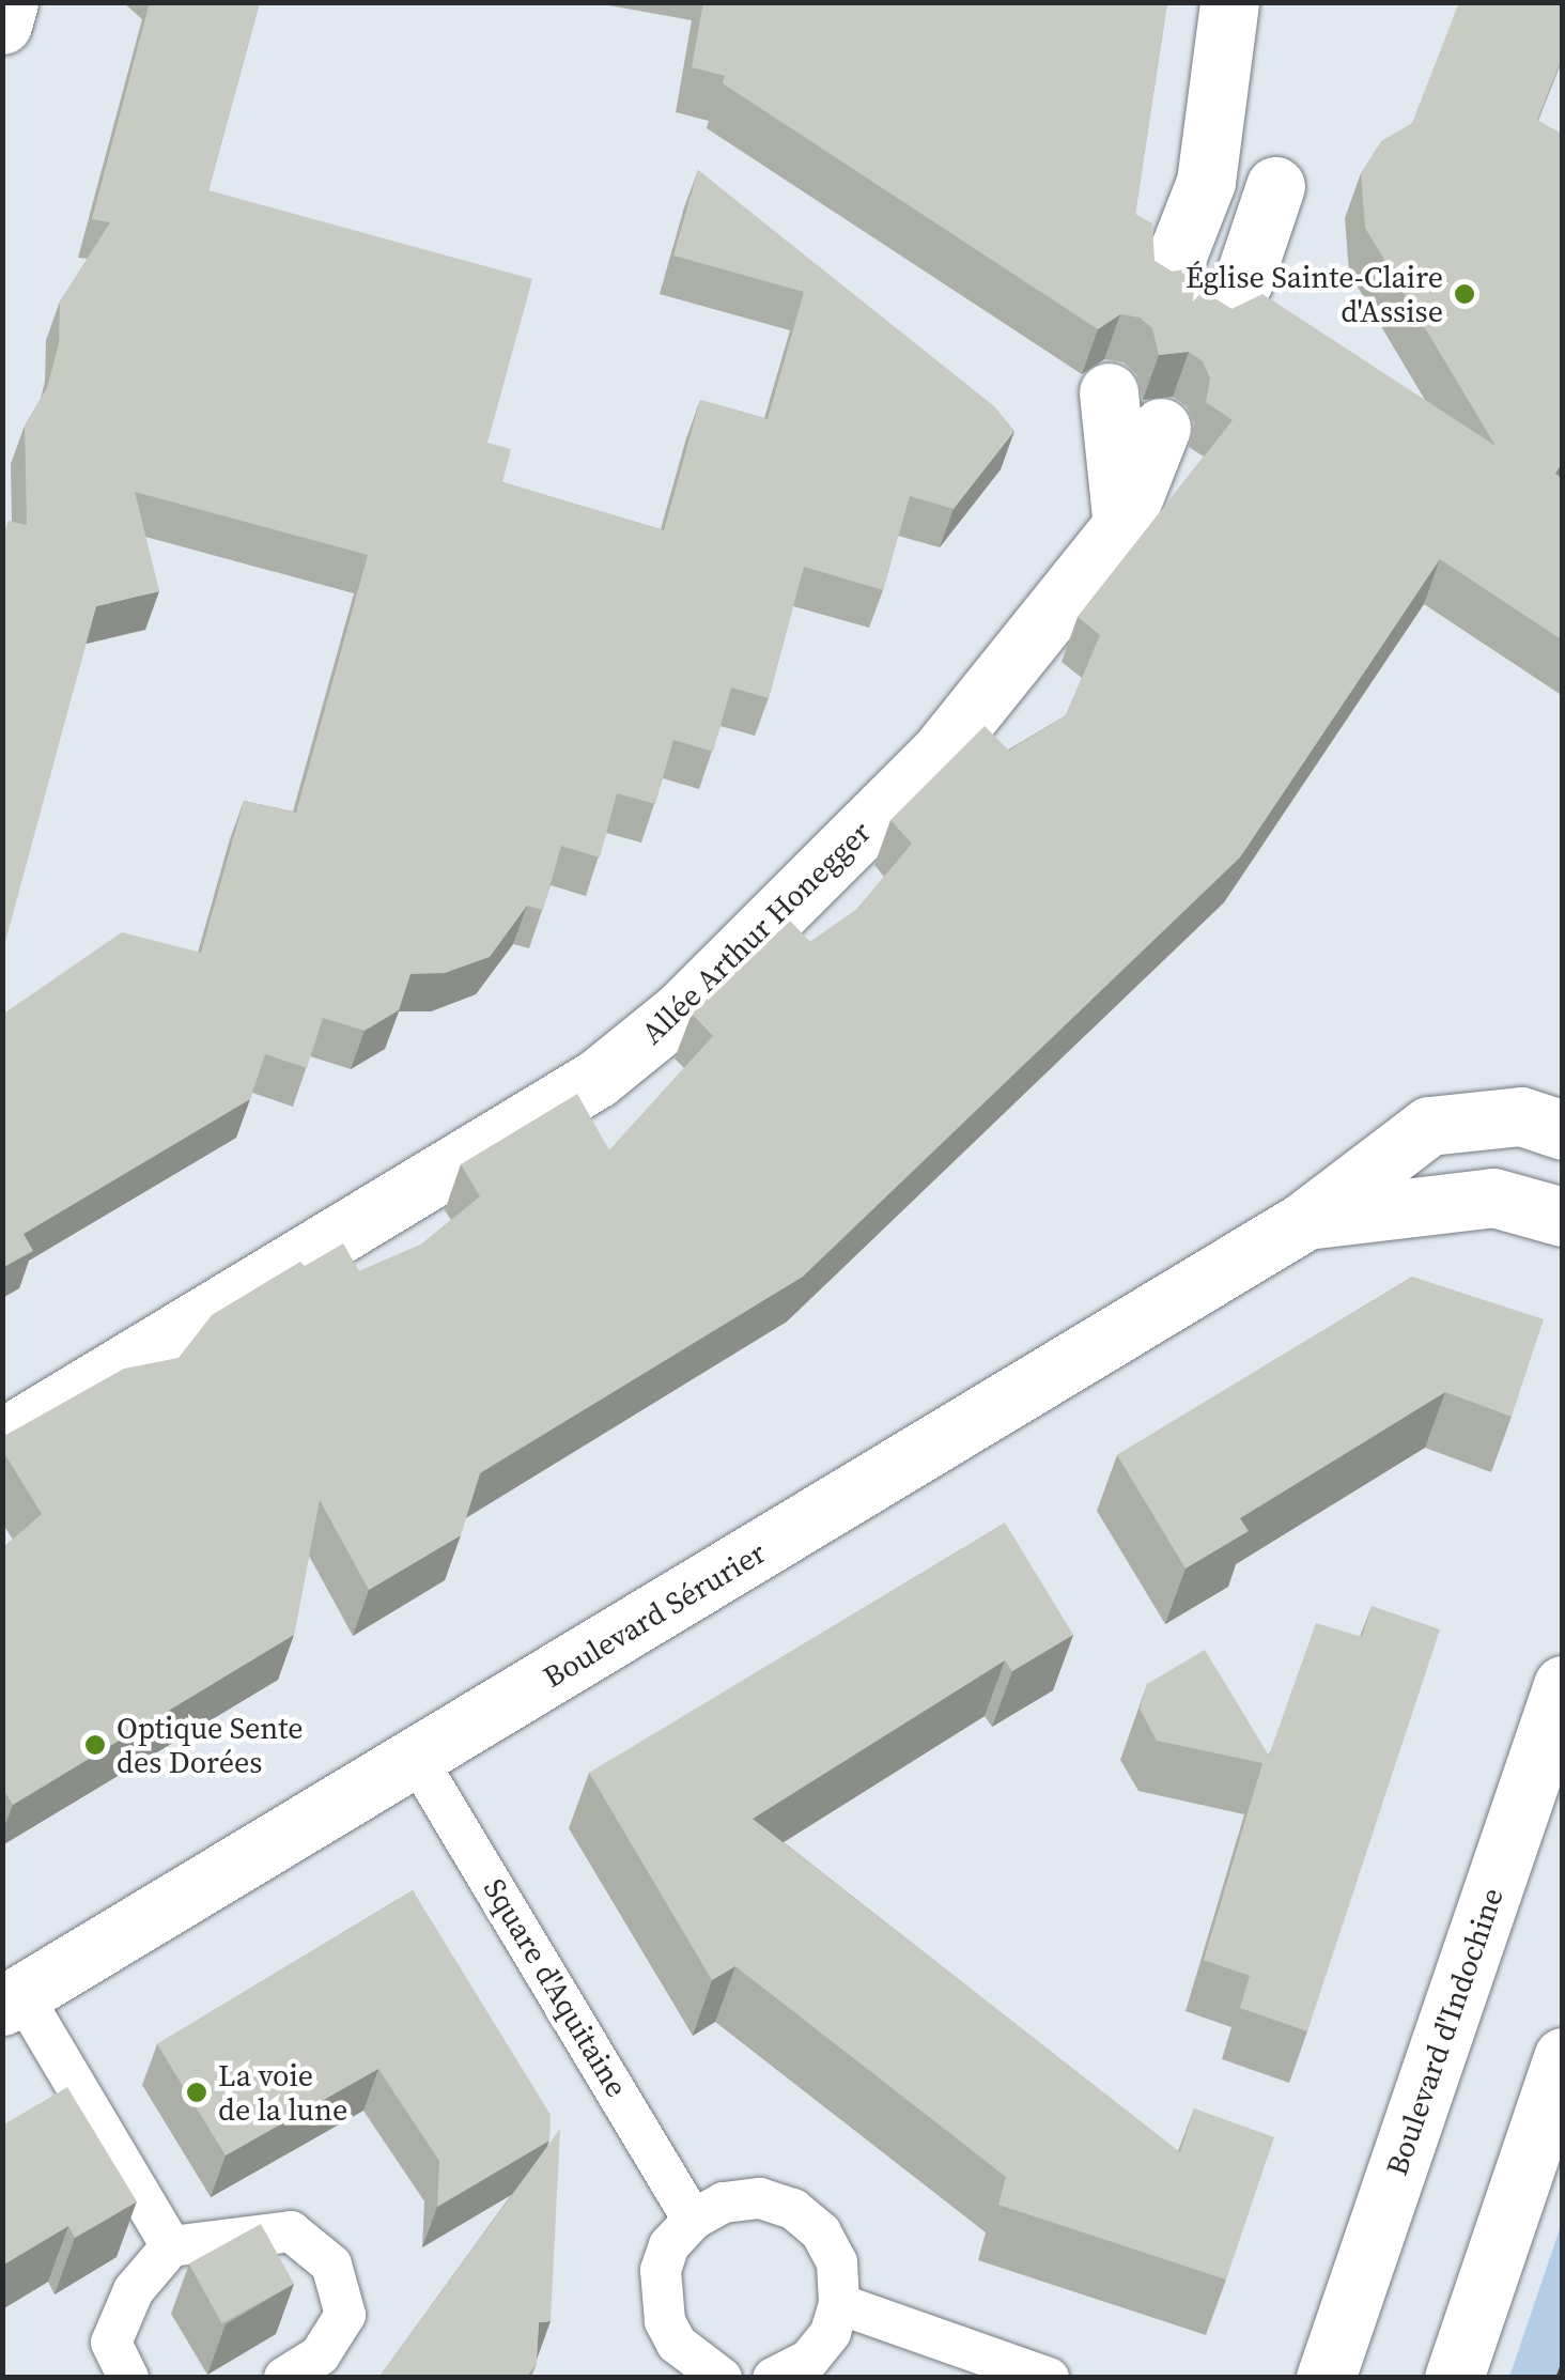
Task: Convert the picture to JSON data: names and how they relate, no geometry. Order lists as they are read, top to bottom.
{
  "streets": {
    "street": ["Allée Arthur Honegger", "Boulevard Sérurier", "Boulevard d'Indochine"],
    "lane": ["Square d'Aquitaine"]
  },
  "crossings": [
    ["Boulevard Sérurier", "Square d'Aquitaine"]
  ],
  "places": ["Église Sainte-Claire d'Assise", "Optique Sente des Dorées", "La voie de la lune"]
}
